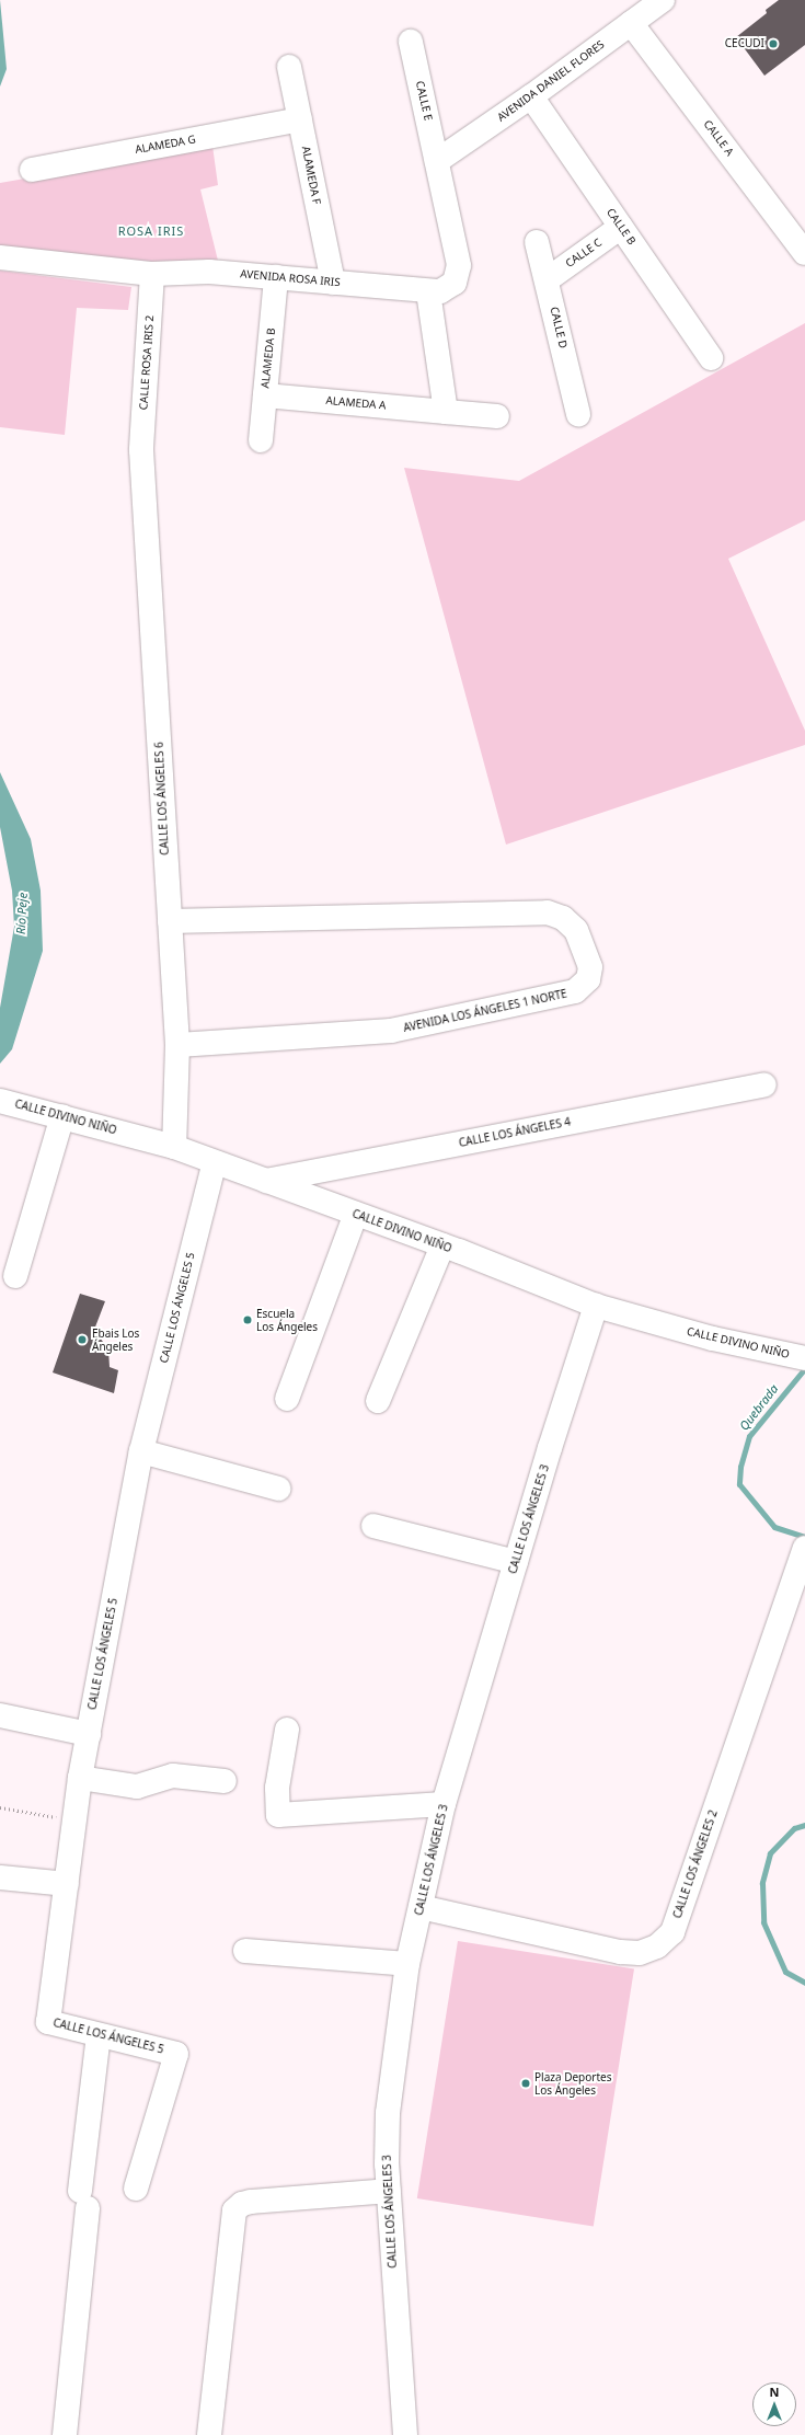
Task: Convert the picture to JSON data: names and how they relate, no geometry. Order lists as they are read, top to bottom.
{
  "streets": {
    "street": [
      "AVENIDA DANIEL FLORES",
      "CALLE E",
      "CALLE A",
      "ALAMEDA G",
      "ALAMEDA F",
      "CALLE B",
      "CALLE C",
      "AVENIDA ROSA IRIS",
      "CALLE D",
      "ALAMEDA B",
      "CALLE ROSA IRIS 2",
      "ALAMEDA A",
      "CALLE LOS ÁNGELES 6",
      "AVENIDA LOS ÁNGELES 1 NORTE",
      "CALLE DIVINO NIÑO",
      "CALLE LOS ÁNGELES 4",
      "CALLE LOS ÁNGELES 5",
      "CALLE LOS ÁNGELES 3",
      "CALLE LOS ÁNGELES 2"
    ]
  },
  "crossings": [
    ["AVENIDA DANIEL FLORES", "CALLE E"],
    ["AVENIDA DANIEL FLORES", "CALLE A"],
    ["AVENIDA DANIEL FLORES", "CALLE B"],
    ["AVENIDA DANIEL FLORES", "AVENIDA ROSA IRIS"],
    ["CALLE E", "AVENIDA ROSA IRIS"],
    ["ALAMEDA G", "ALAMEDA F"],
    ["ALAMEDA F", "AVENIDA ROSA IRIS"],
    ["CALLE B", "CALLE C"],
    ["CALLE C", "CALLE D"],
    ["AVENIDA ROSA IRIS", "ALAMEDA B"],
    ["AVENIDA ROSA IRIS", "CALLE ROSA IRIS 2"],
    ["ALAMEDA B", "ALAMEDA A"],
    ["CALLE ROSA IRIS 2", "CALLE LOS ÁNGELES 6"],
    ["CALLE LOS ÁNGELES 6", "AVENIDA LOS ÁNGELES 1 NORTE"],
    ["CALLE LOS ÁNGELES 6", "CALLE DIVINO NIÑO"],
    ["CALLE DIVINO NIÑO", "CALLE LOS ÁNGELES 4"],
    ["CALLE DIVINO NIÑO", "CALLE LOS ÁNGELES 5"],
    ["CALLE DIVINO NIÑO", "CALLE LOS ÁNGELES 3"],
    ["CALLE LOS ÁNGELES 3", "CALLE LOS ÁNGELES 2"]
  ],
  "districts": ["ROSA IRIS"],
  "water": ["Río Peje", "Quebrada"],
  "places": [
    "CECUDI",
    "Escuela Los Ángeles",
    "Ebais Los Ángeles",
    "Plaza Deportes Los Ángeles"
  ],
  "north": "top"
}
